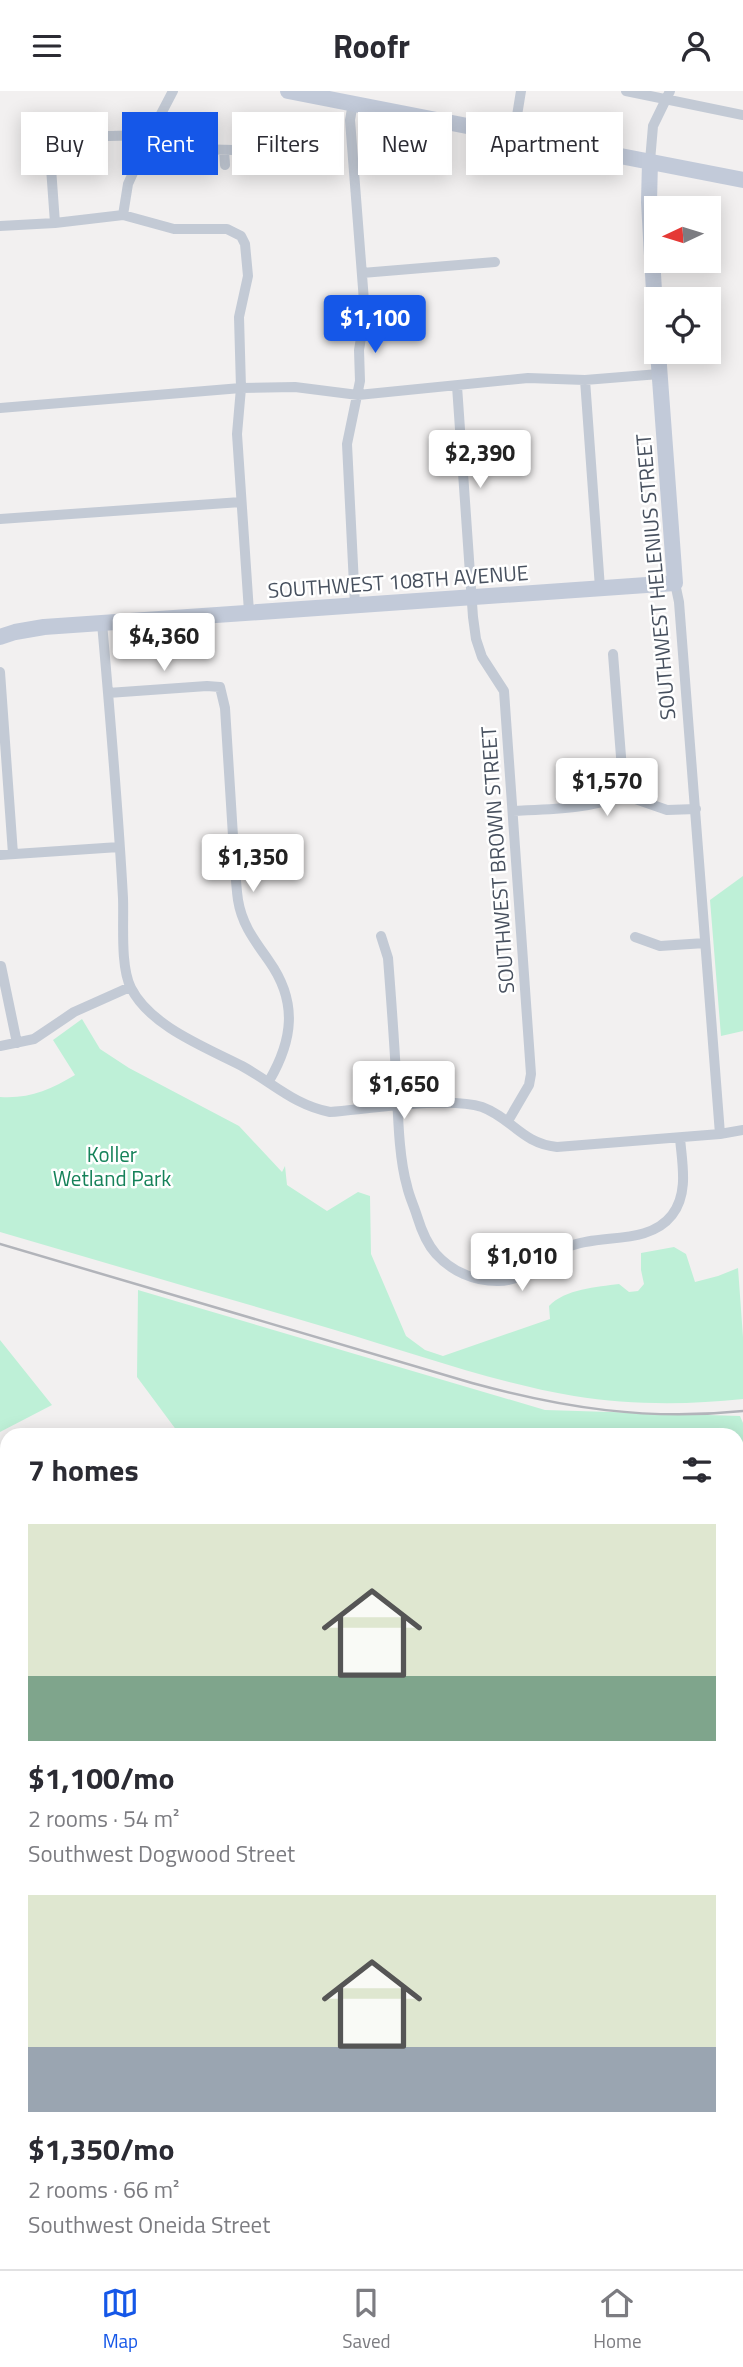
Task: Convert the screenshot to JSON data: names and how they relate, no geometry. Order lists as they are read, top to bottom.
{
  "streets": {
    "street": ["SOUTHWEST HELENIUS STREET", "SOUTHWEST 108TH AVENUE", "SOUTHWEST BROWN STREET"]
  },
  "crossings": [
    ["SOUTHWEST HELENIUS STREET", "SOUTHWEST 108TH AVENUE"],
    ["SOUTHWEST 108TH AVENUE", "SOUTHWEST BROWN STREET"]
  ],
  "parks": ["Koller Wetland Park"],
  "north": "left",
  "page": {
    "header": "Roofr",
    "chip": [
      "Buy",
      "Rent",
      "Filters",
      "New",
      "Apartment"
    ],
    "price": [
      "$1,100",
      "$2,390",
      "$4,360",
      "$1,570",
      "$1,350",
      "$1,650",
      "$1,010"
    ],
    "heading": "7 homes",
    "list": [
      {
        "name": "$1,100/mo",
        "note": "2 rooms · 54 m² · Southwest Dogwood Street"
      },
      {
        "name": "$1,350/mo",
        "note": "2 rooms · 66 m² · Southwest Oneida Street"
      }
    ],
    "tabs": ["Map", "Saved", "Home"]
  }
}
